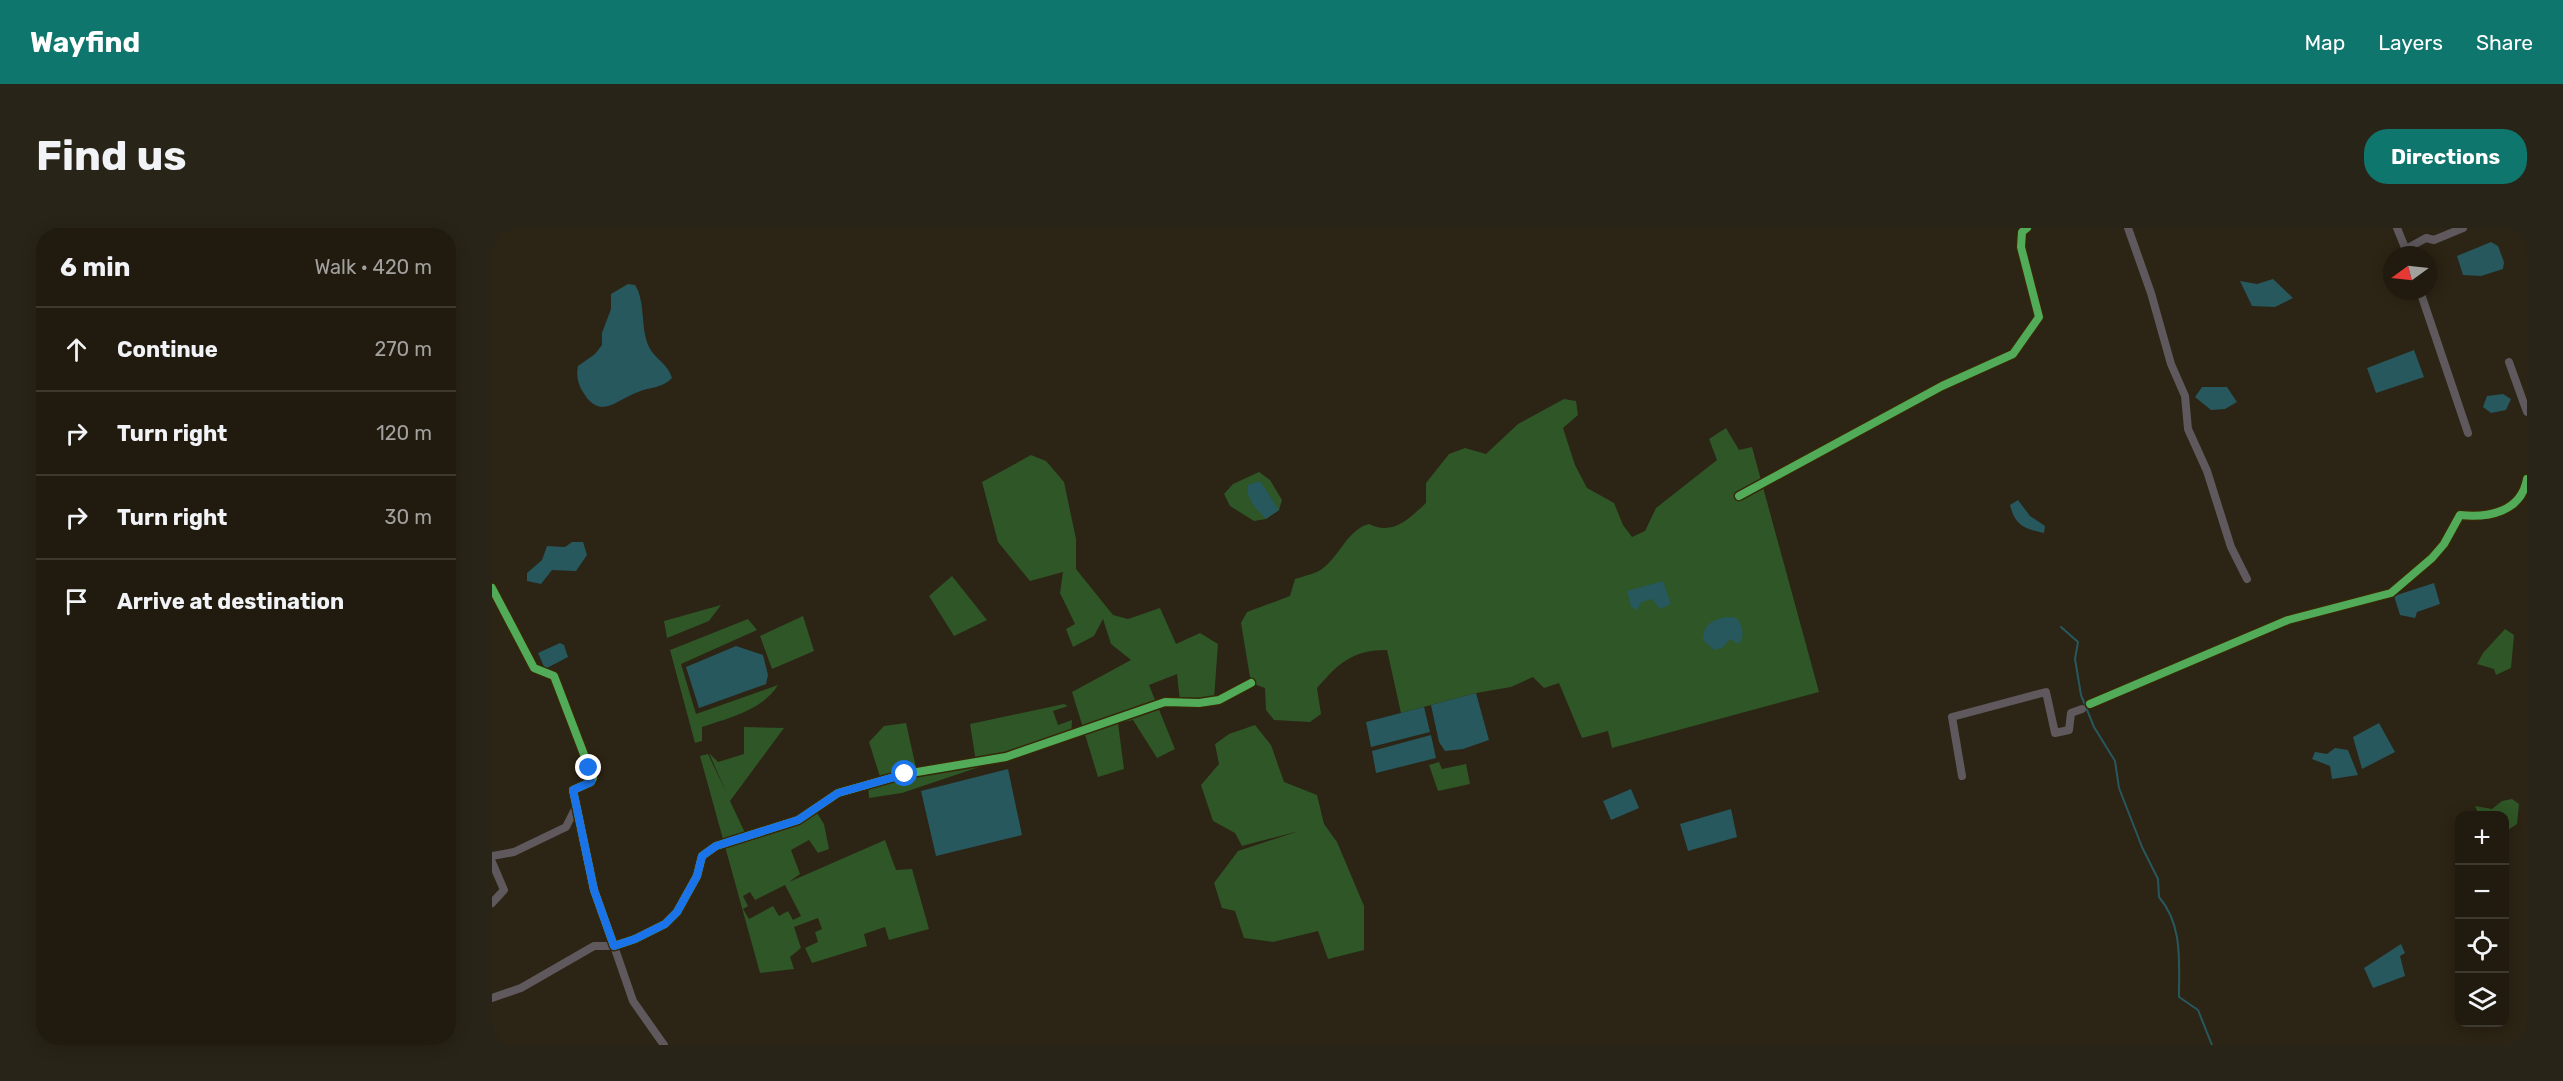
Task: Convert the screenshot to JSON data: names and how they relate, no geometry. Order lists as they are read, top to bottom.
{
  "north": "left",
  "page": {
    "header": "Wayfind",
    "nav": ["Map", "Layers", "Share"],
    "buttons": "Directions",
    "title": "Find us",
    "heading": ["6 min", "Walk · 420 m"],
    "list": [
      ["Continue", "270 m"],
      ["Turn right", "120 m"],
      ["Turn right", "30 m"],
      "Arrive at destination"
    ],
    "map_buttons": ["+", "−"]
  }
}
